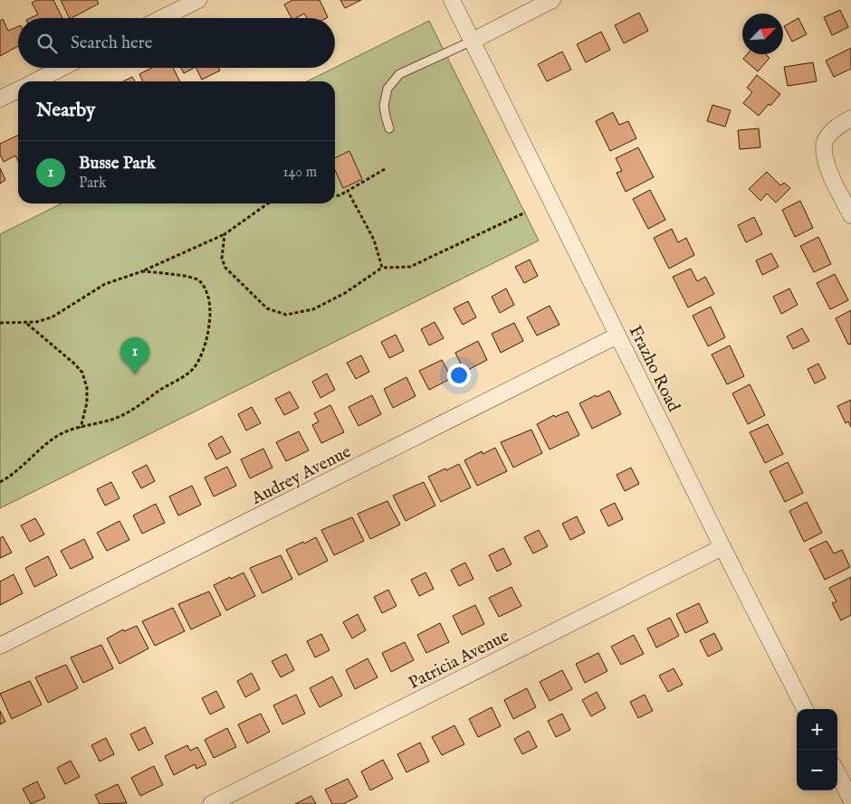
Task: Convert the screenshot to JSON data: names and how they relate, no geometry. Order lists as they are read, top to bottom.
{
  "streets": {
    "street": ["Frazho Road", "Audrey Avenue", "Patricia Avenue"]
  },
  "crossings": [
    ["Frazho Road", "Audrey Avenue"],
    ["Frazho Road", "Patricia Avenue"]
  ],
  "north": "top right",
  "page": {
    "search": "Search here",
    "heading": "Nearby",
    "list": [
      {
        "mark": "1",
        "name": "Busse Park",
        "note": "Park",
        "value": "140 m"
      }
    ],
    "pins": "1",
    "map_buttons": ["+", "−"]
  }
}
